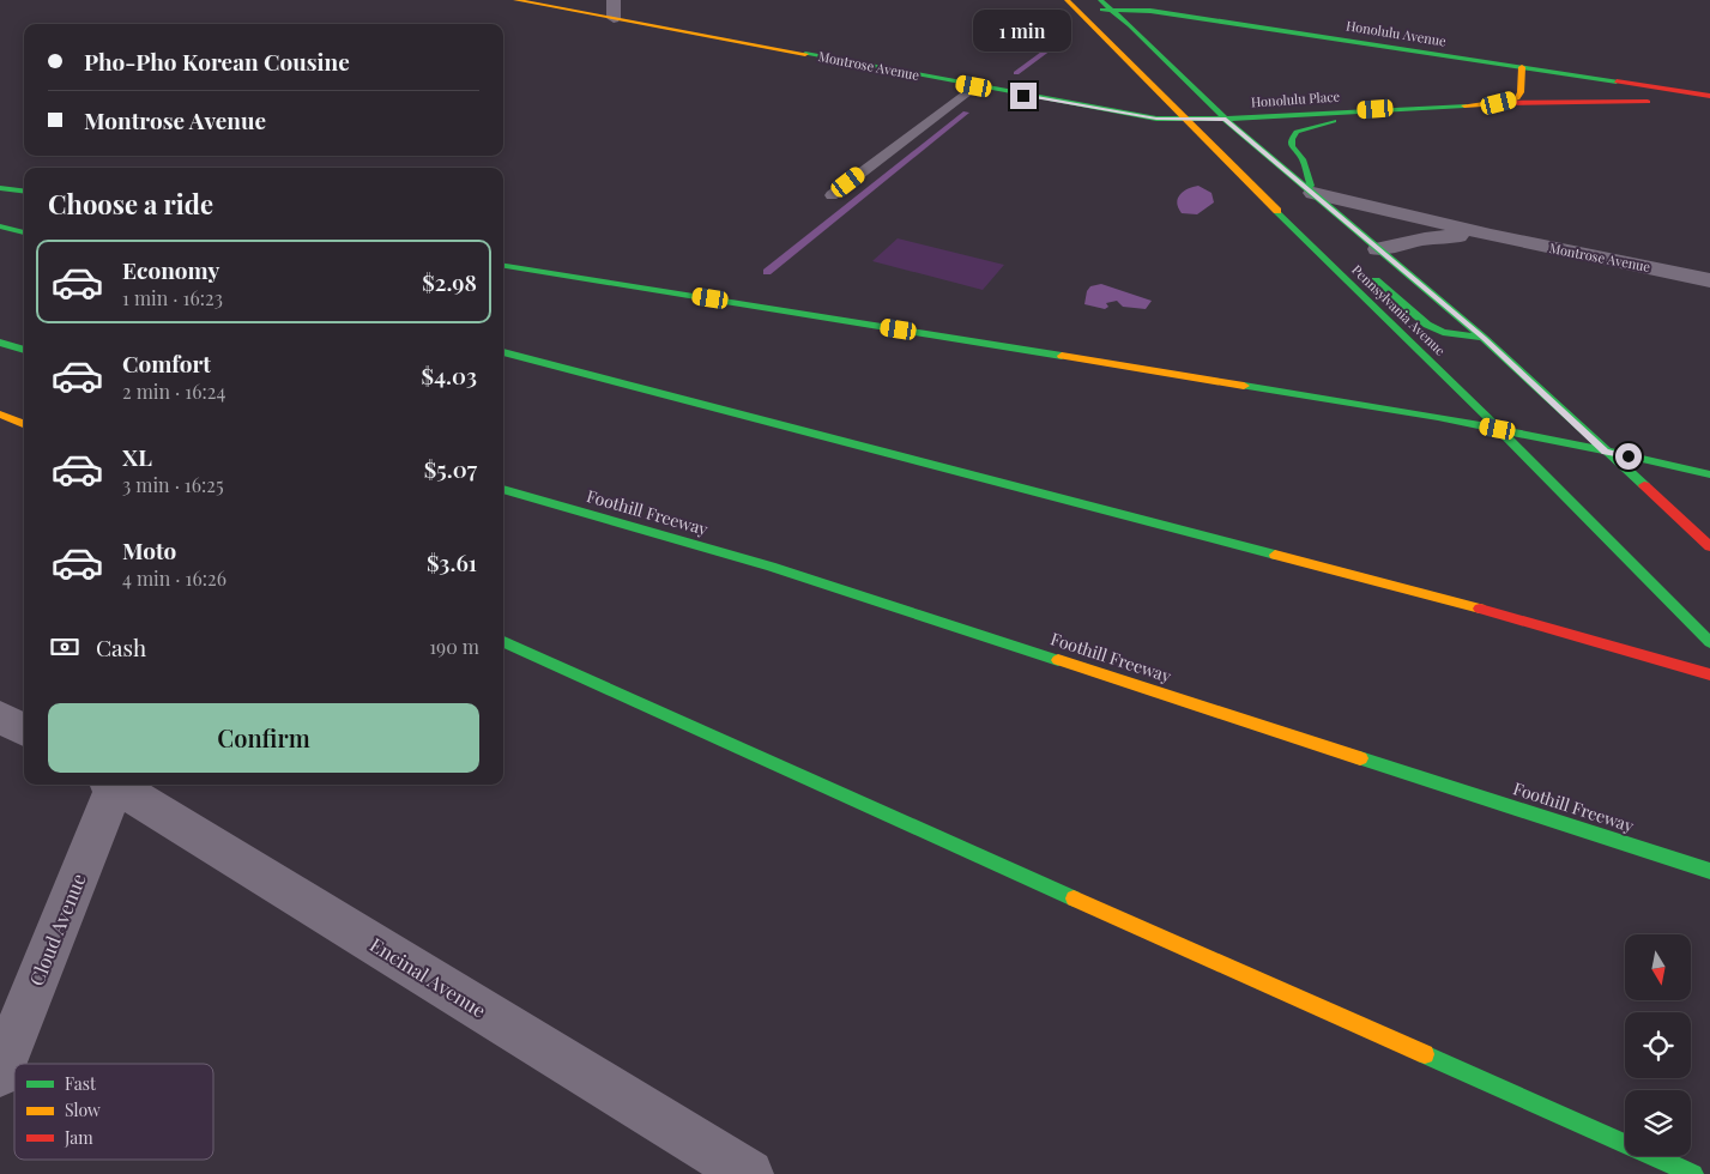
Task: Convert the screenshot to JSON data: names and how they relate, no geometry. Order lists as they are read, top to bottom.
{
  "streets": {
    "main road": [
      "Honolulu Avenue",
      "Montrose Avenue",
      "Honolulu Place",
      "Pennsylvania Avenue",
      "Foothill Freeway"
    ],
    "street": ["Cloud Avenue", "Encinal Avenue"]
  },
  "crossings": [
    ["Honolulu Avenue", "Pennsylvania Avenue"],
    ["Montrose Avenue", "Honolulu Place"],
    ["Montrose Avenue", "Pennsylvania Avenue"],
    ["Honolulu Place", "Pennsylvania Avenue"]
  ],
  "legend": ["Fast", "Slow", "Jam"],
  "north": "bottom",
  "page": {
    "bubble": "1 min",
    "banner": ["Pho-Pho Korean Cousine", "Montrose Avenue"],
    "heading": "Choose a ride",
    "list": [
      {
        "name": "Economy",
        "note": "1 min · 16:23",
        "value": "$2.98"
      },
      {
        "name": "Comfort",
        "note": "2 min · 16:24",
        "value": "$4.03"
      },
      {
        "name": "XL",
        "note": "3 min · 16:25",
        "value": "$5.07"
      },
      {
        "name": "Moto",
        "note": "4 min · 16:26",
        "value": "$3.61"
      }
    ],
    "pay": ["Cash", "190 m"],
    "buttons": "Confirm"
  }
}
